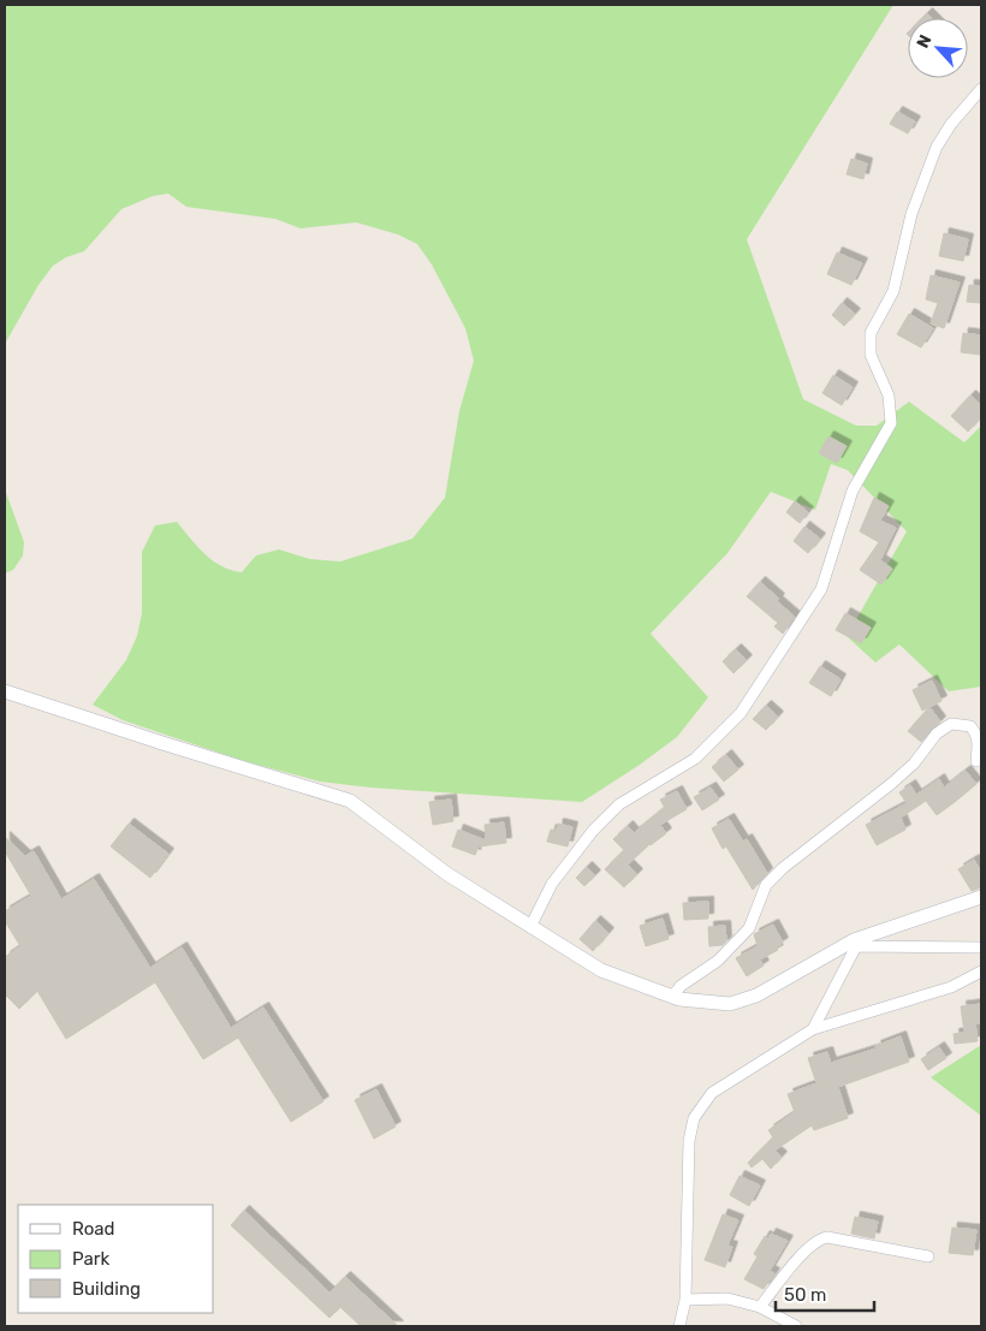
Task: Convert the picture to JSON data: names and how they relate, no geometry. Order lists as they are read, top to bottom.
{
  "legend": ["Road", "Park", "Building"],
  "scale_bar": "50 m",
  "north": "top left"
}
